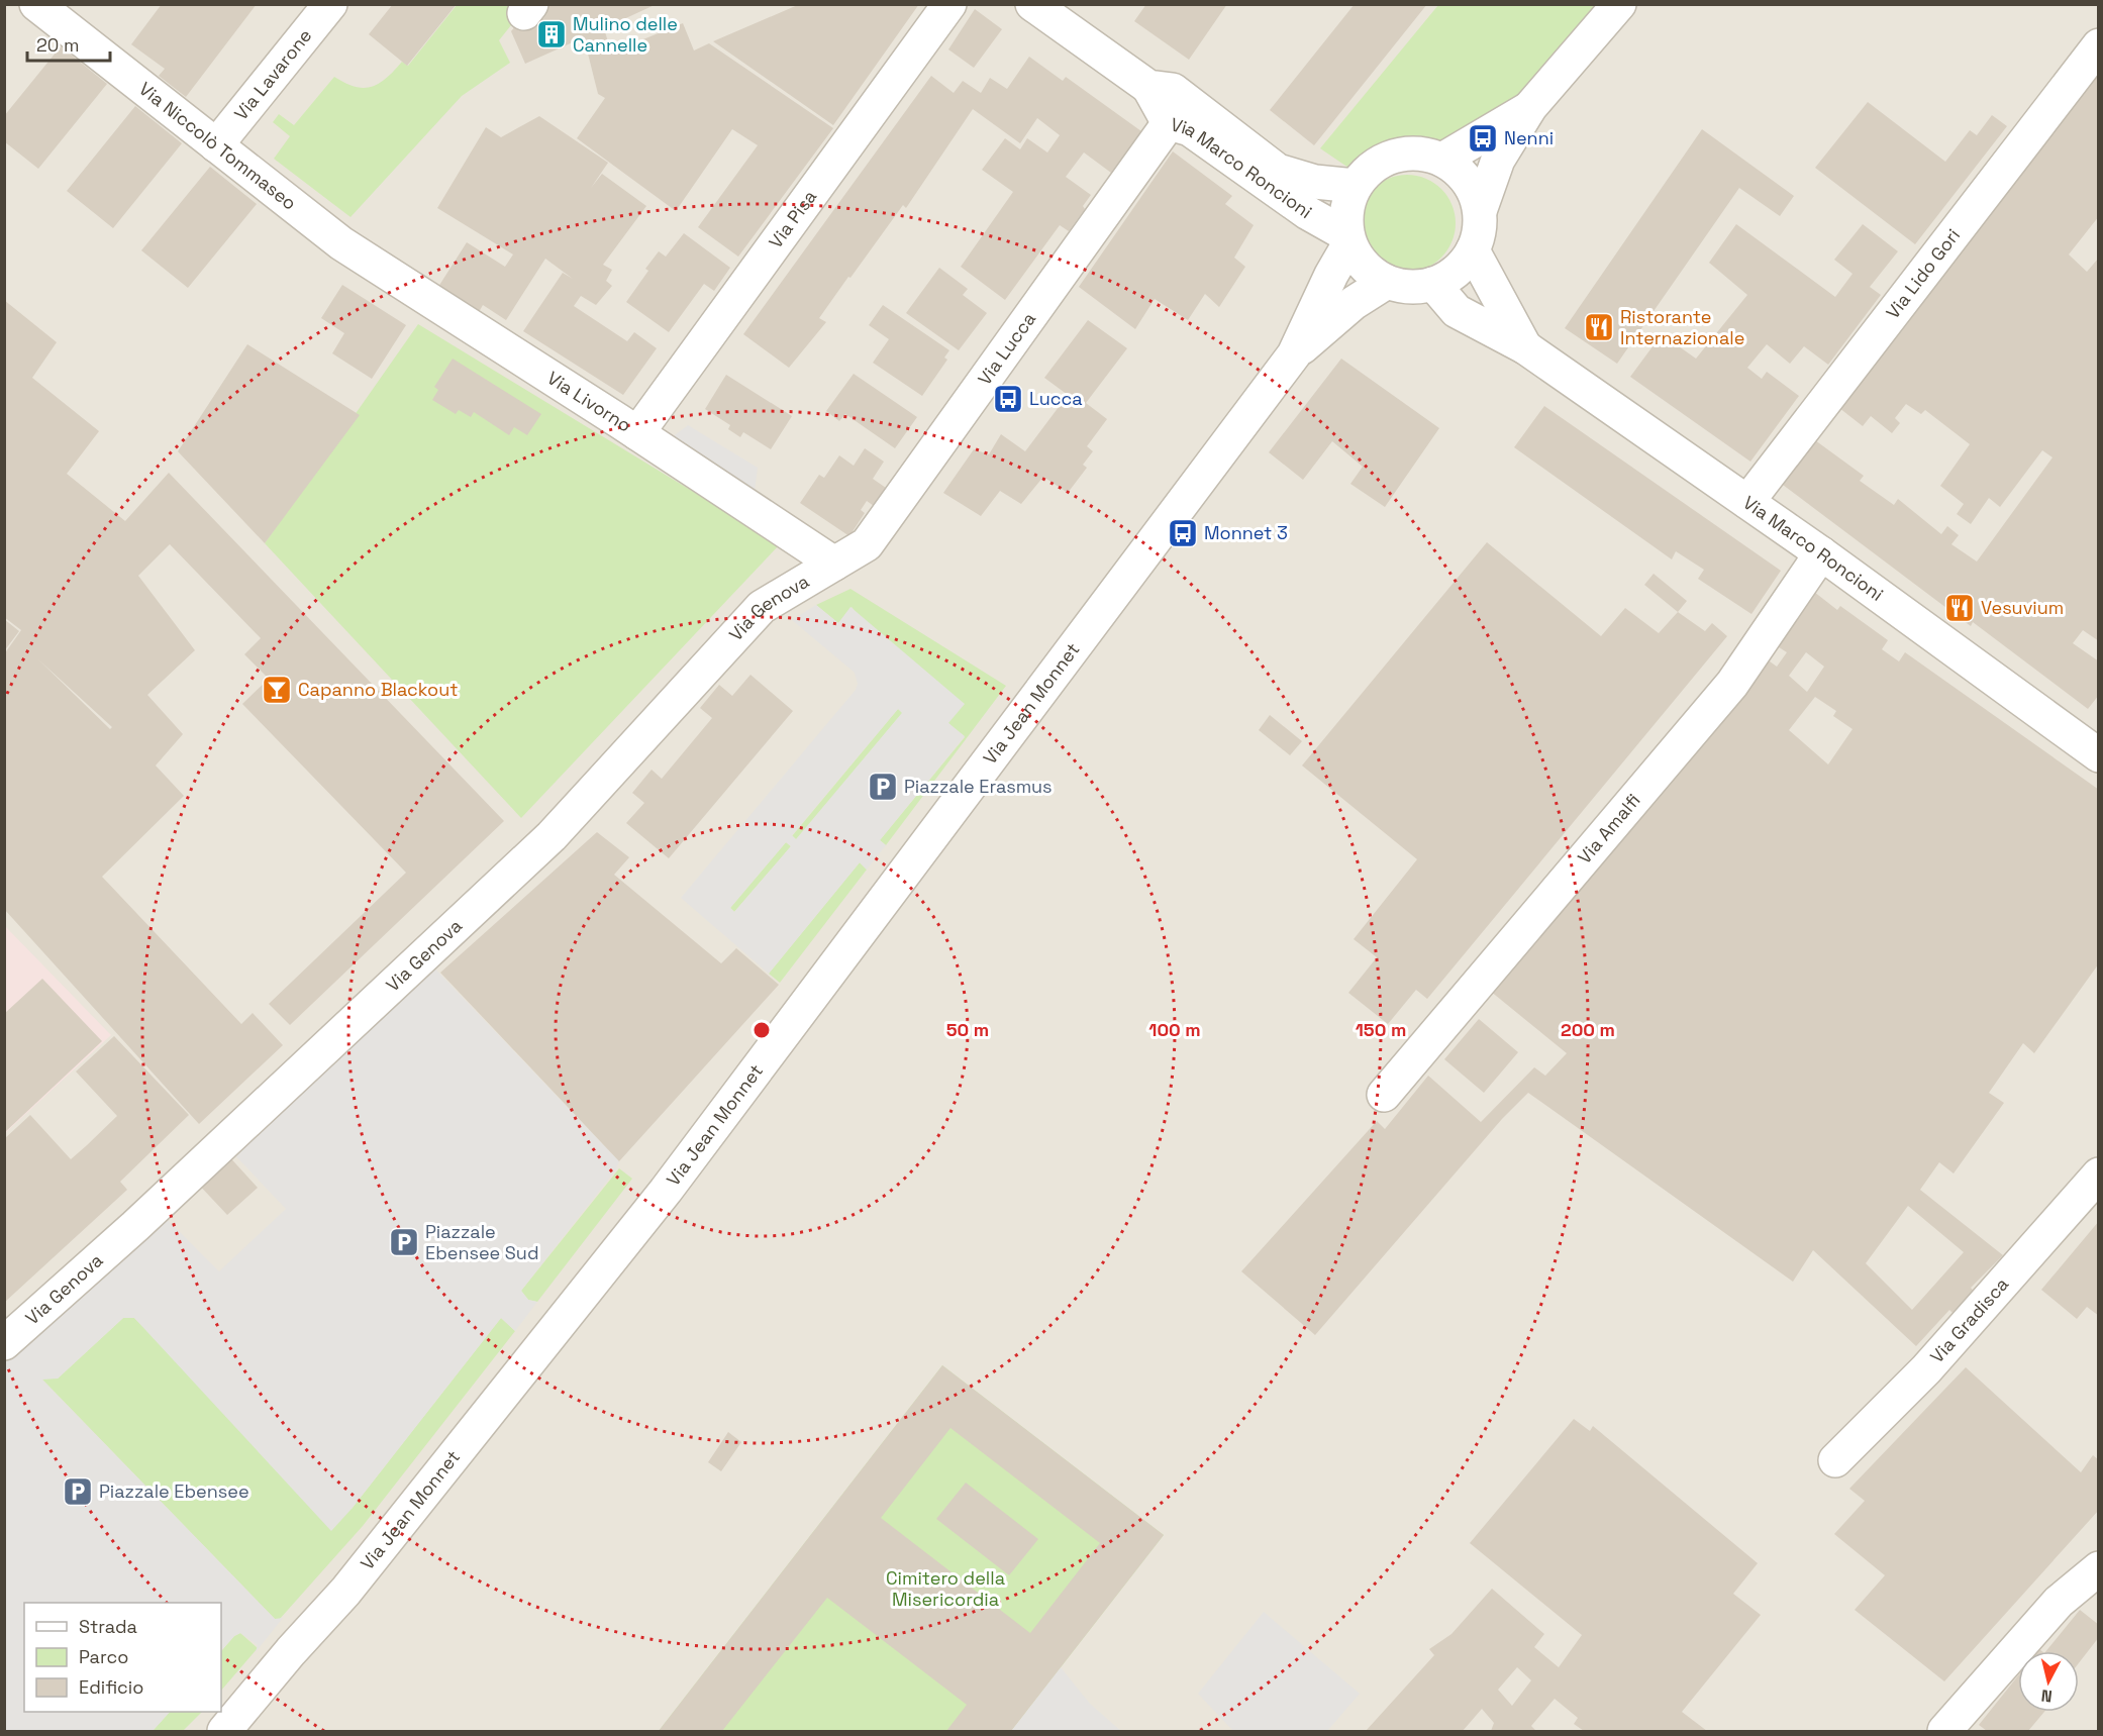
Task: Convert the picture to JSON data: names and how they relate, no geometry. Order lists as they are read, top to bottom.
{
  "streets": {
    "street": [
      "Via Lavarone",
      "Via Niccolò Tommaseo",
      "Via Marco Roncioni",
      "Via Pisa",
      "Via Lido Gori",
      "Via Lucca",
      "Via Livorno",
      "Via Genova",
      "Via Jean Monnet",
      "Via Amalfi",
      "Via Gradisca"
    ]
  },
  "crossings": [
    ["Via Lavarone", "Via Niccolò Tommaseo"],
    ["Via Niccolò Tommaseo", "Via Livorno"],
    ["Via Marco Roncioni", "Via Lido Gori"],
    ["Via Marco Roncioni", "Via Lucca"],
    ["Via Marco Roncioni", "Via Jean Monnet"],
    ["Via Marco Roncioni", "Via Amalfi"],
    ["Via Pisa", "Via Livorno"],
    ["Via Lucca", "Via Livorno"],
    ["Via Lucca", "Via Genova"],
    ["Via Livorno", "Via Genova"]
  ],
  "parks": ["Cimitero della Misericordia"],
  "places": {
    "building": ["Mulino delle Cannelle"],
    "bus stop": ["Nenni", "Lucca", "Monnet 3"],
    "restaurant": ["Ristorante Internazionale", "Vesuvium"],
    "bar": ["Capanno Blackout"],
    "parking": ["Piazzale Erasmus", "Piazzale Ebensee Sud", "Piazzale Ebensee"]
  },
  "legend": ["Strada", "Parco", "Edificio"],
  "scale_bar": "20 m",
  "north": "bottom",
  "rings": [
    "50 m",
    "100 m",
    "150 m",
    "200 m"
  ]
}
